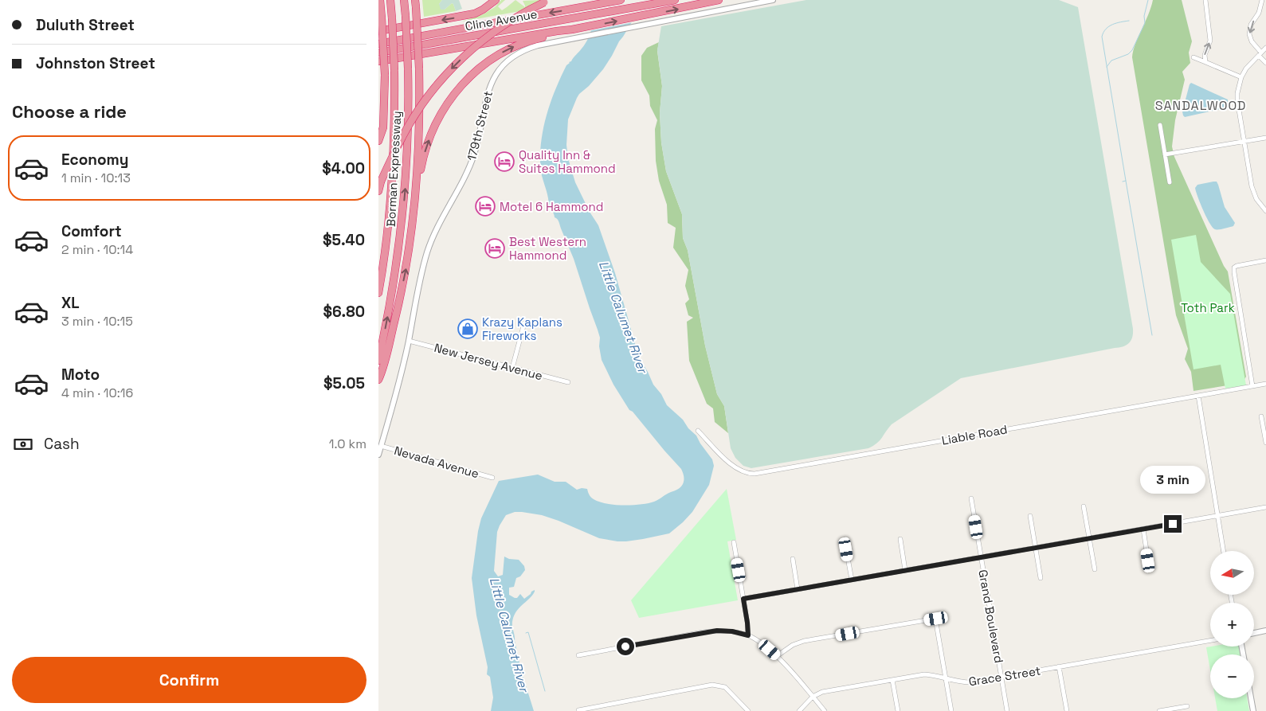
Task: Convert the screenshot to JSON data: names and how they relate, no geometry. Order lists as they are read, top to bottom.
{
  "streets": {
    "highway": ["Cline Avenue", "Borman Expressway"],
    "street": [
      "179th Street",
      "New Jersey Avenue",
      "Liable Road",
      "Nevada Avenue",
      "Grand Boulevard",
      "Grace Street"
    ]
  },
  "crossings": [
    ["179th Street", "New Jersey Avenue"],
    ["179th Street", "Nevada Avenue"],
    ["Grand Boulevard", "Grace Street"]
  ],
  "districts": ["SANDALWOOD"],
  "water": ["Little Calumet River"],
  "parks": ["Toth Park"],
  "places": {
    "hotel": ["Quality Inn & Suites Hammond", "Motel 6 Hammond", "Best Western Hammond"],
    "shop": ["Krazy Kaplans Fireworks"]
  },
  "north": "left",
  "page": {
    "banner": ["Duluth Street", "Johnston Street"],
    "heading": "Choose a ride",
    "list": [
      {
        "name": "Economy",
        "note": "1 min · 10:13",
        "value": "$4.00"
      },
      {
        "name": "Comfort",
        "note": "2 min · 10:14",
        "value": "$5.40"
      },
      {
        "name": "XL",
        "note": "3 min · 10:15",
        "value": "$6.80"
      },
      {
        "name": "Moto",
        "note": "4 min · 10:16",
        "value": "$5.05"
      }
    ],
    "pay": ["Cash", "1.0 km"],
    "bubble": "3 min",
    "map_buttons": ["+", "−"],
    "buttons": "Confirm"
  }
}
